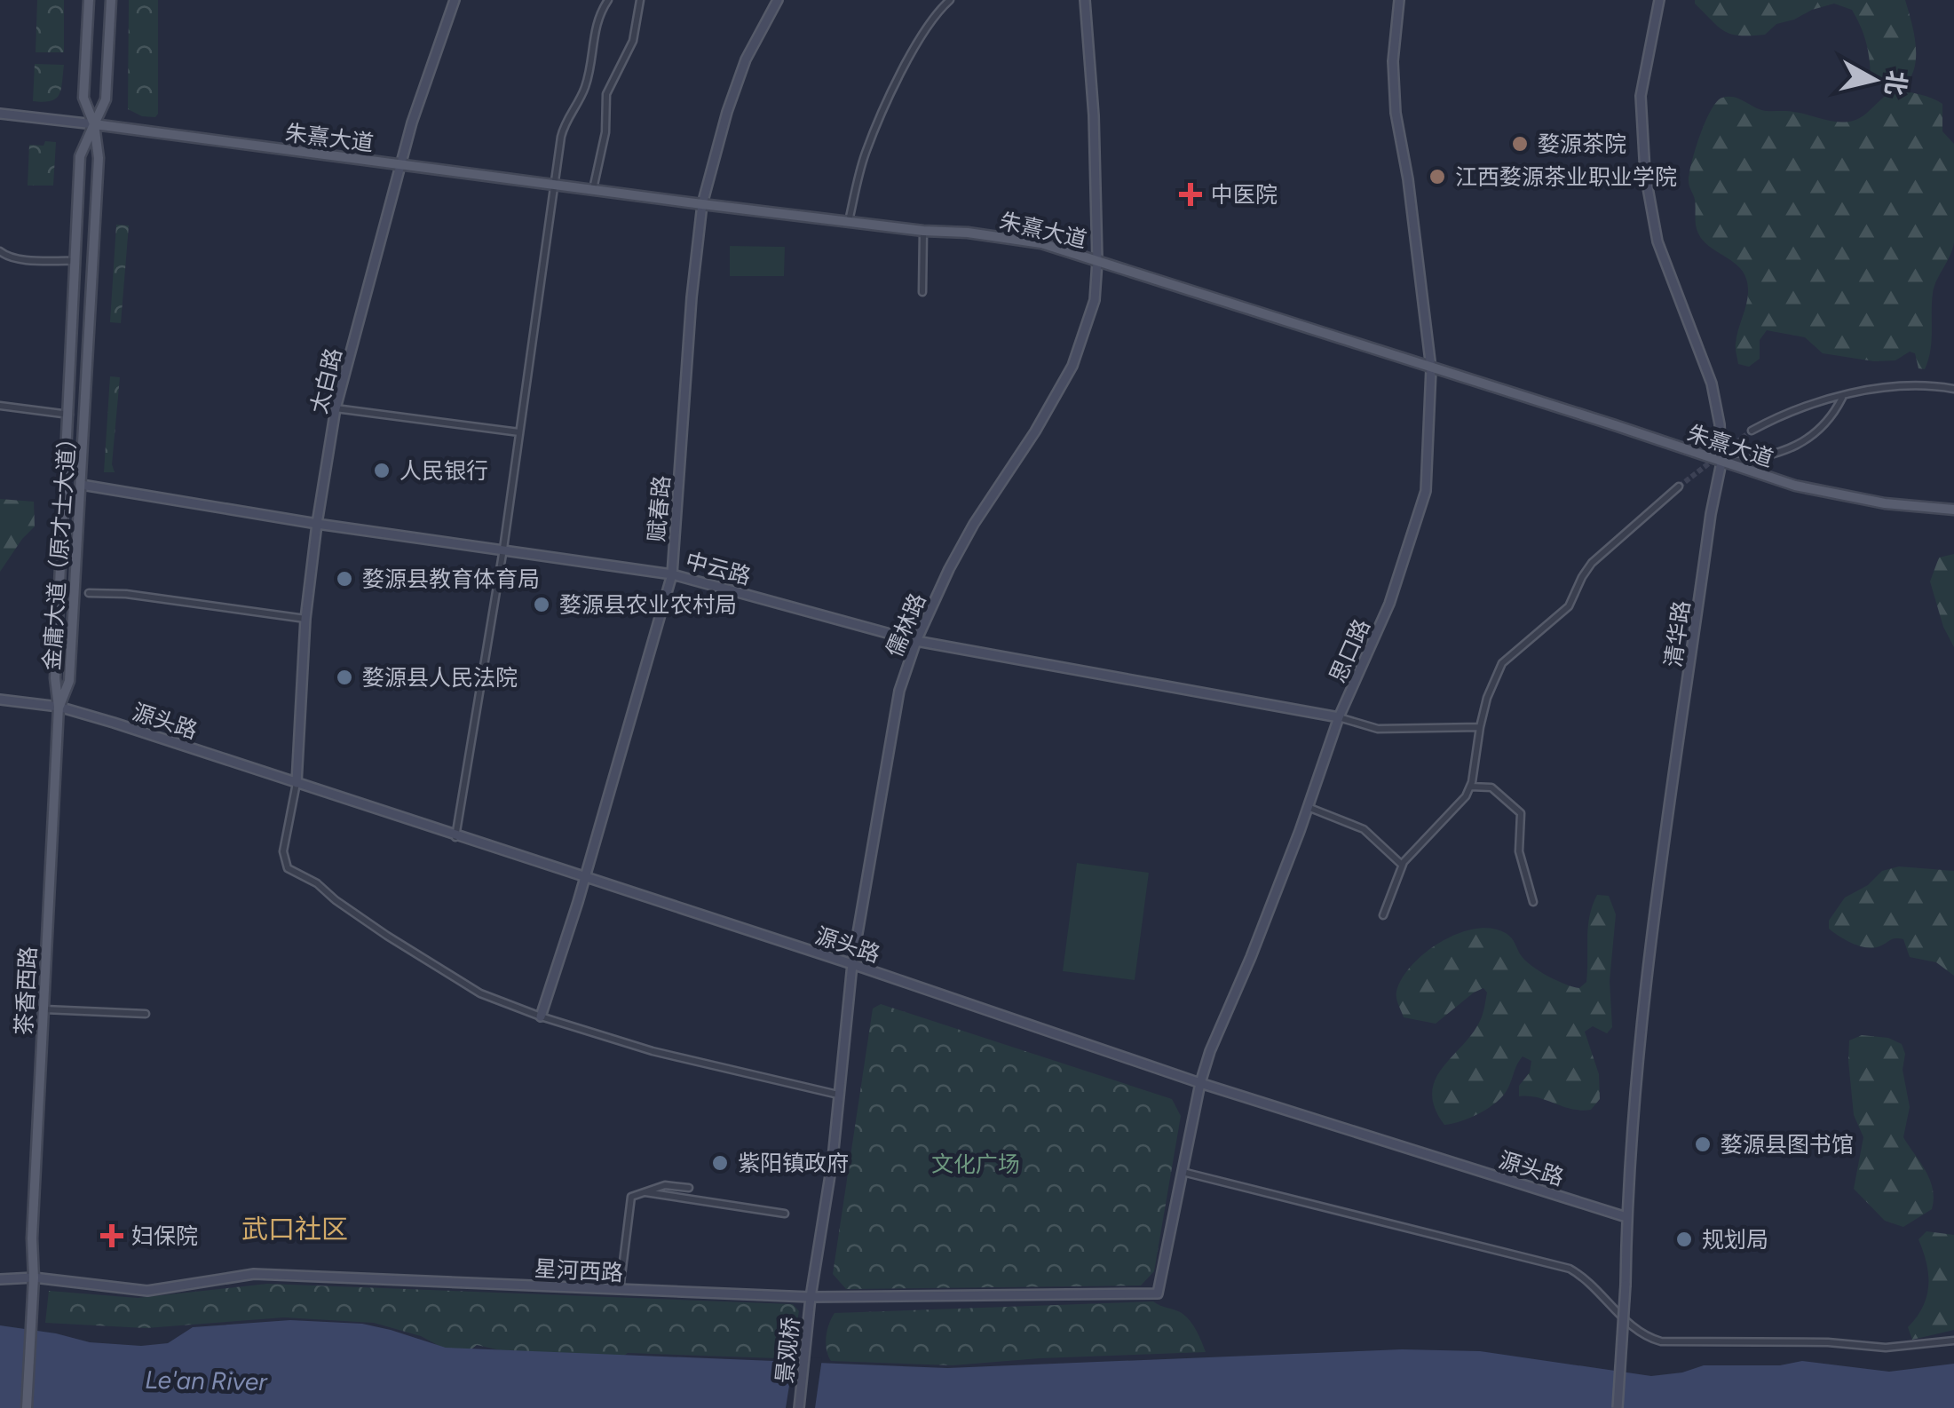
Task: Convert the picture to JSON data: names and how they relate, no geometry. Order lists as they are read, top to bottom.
{
  "streets": {
    "main road": ["朱熹大道", "金庸大道（原才士大道）", "茶香西路"],
    "street": [
      "太白路",
      "赋春路",
      "中云路",
      "儒林路",
      "清华路",
      "思口路",
      "源头路",
      "星河西路",
      "景观桥"
    ]
  },
  "crossings": [
    ["朱熹大道", "太白路"],
    ["朱熹大道", "赋春路"],
    ["朱熹大道", "金庸大道（原才士大道）"],
    ["朱熹大道", "儒林路"],
    ["朱熹大道", "清华路"],
    ["朱熹大道", "思口路"],
    ["太白路", "中云路"],
    ["太白路", "源头路"],
    ["赋春路", "中云路"],
    ["赋春路", "源头路"],
    ["金庸大道（原才士大道）", "中云路"],
    ["金庸大道（原才士大道）", "源头路"],
    ["金庸大道（原才士大道）", "茶香西路"],
    ["中云路", "儒林路"],
    ["中云路", "思口路"],
    ["儒林路", "源头路"],
    ["儒林路", "星河西路"],
    ["儒林路", "景观桥"],
    ["清华路", "源头路"],
    ["思口路", "源头路"],
    ["思口路", "星河西路"],
    ["源头路", "茶香西路"],
    ["茶香西路", "星河西路"],
    ["星河西路", "景观桥"]
  ],
  "districts": ["武口社区"],
  "water": ["Le'an River"],
  "parks": ["文化广场"],
  "places": {
    "other": [
      "婺源茶院",
      "江西婺源茶业职业学院",
      "人民银行",
      "婺源县教育体育局",
      "婺源县农业农村局",
      "婺源县人民法院",
      "婺源县图书馆",
      "紫阳镇政府",
      "规划局"
    ],
    "health": ["中医院", "妇保院"]
  },
  "north": "right"
}
